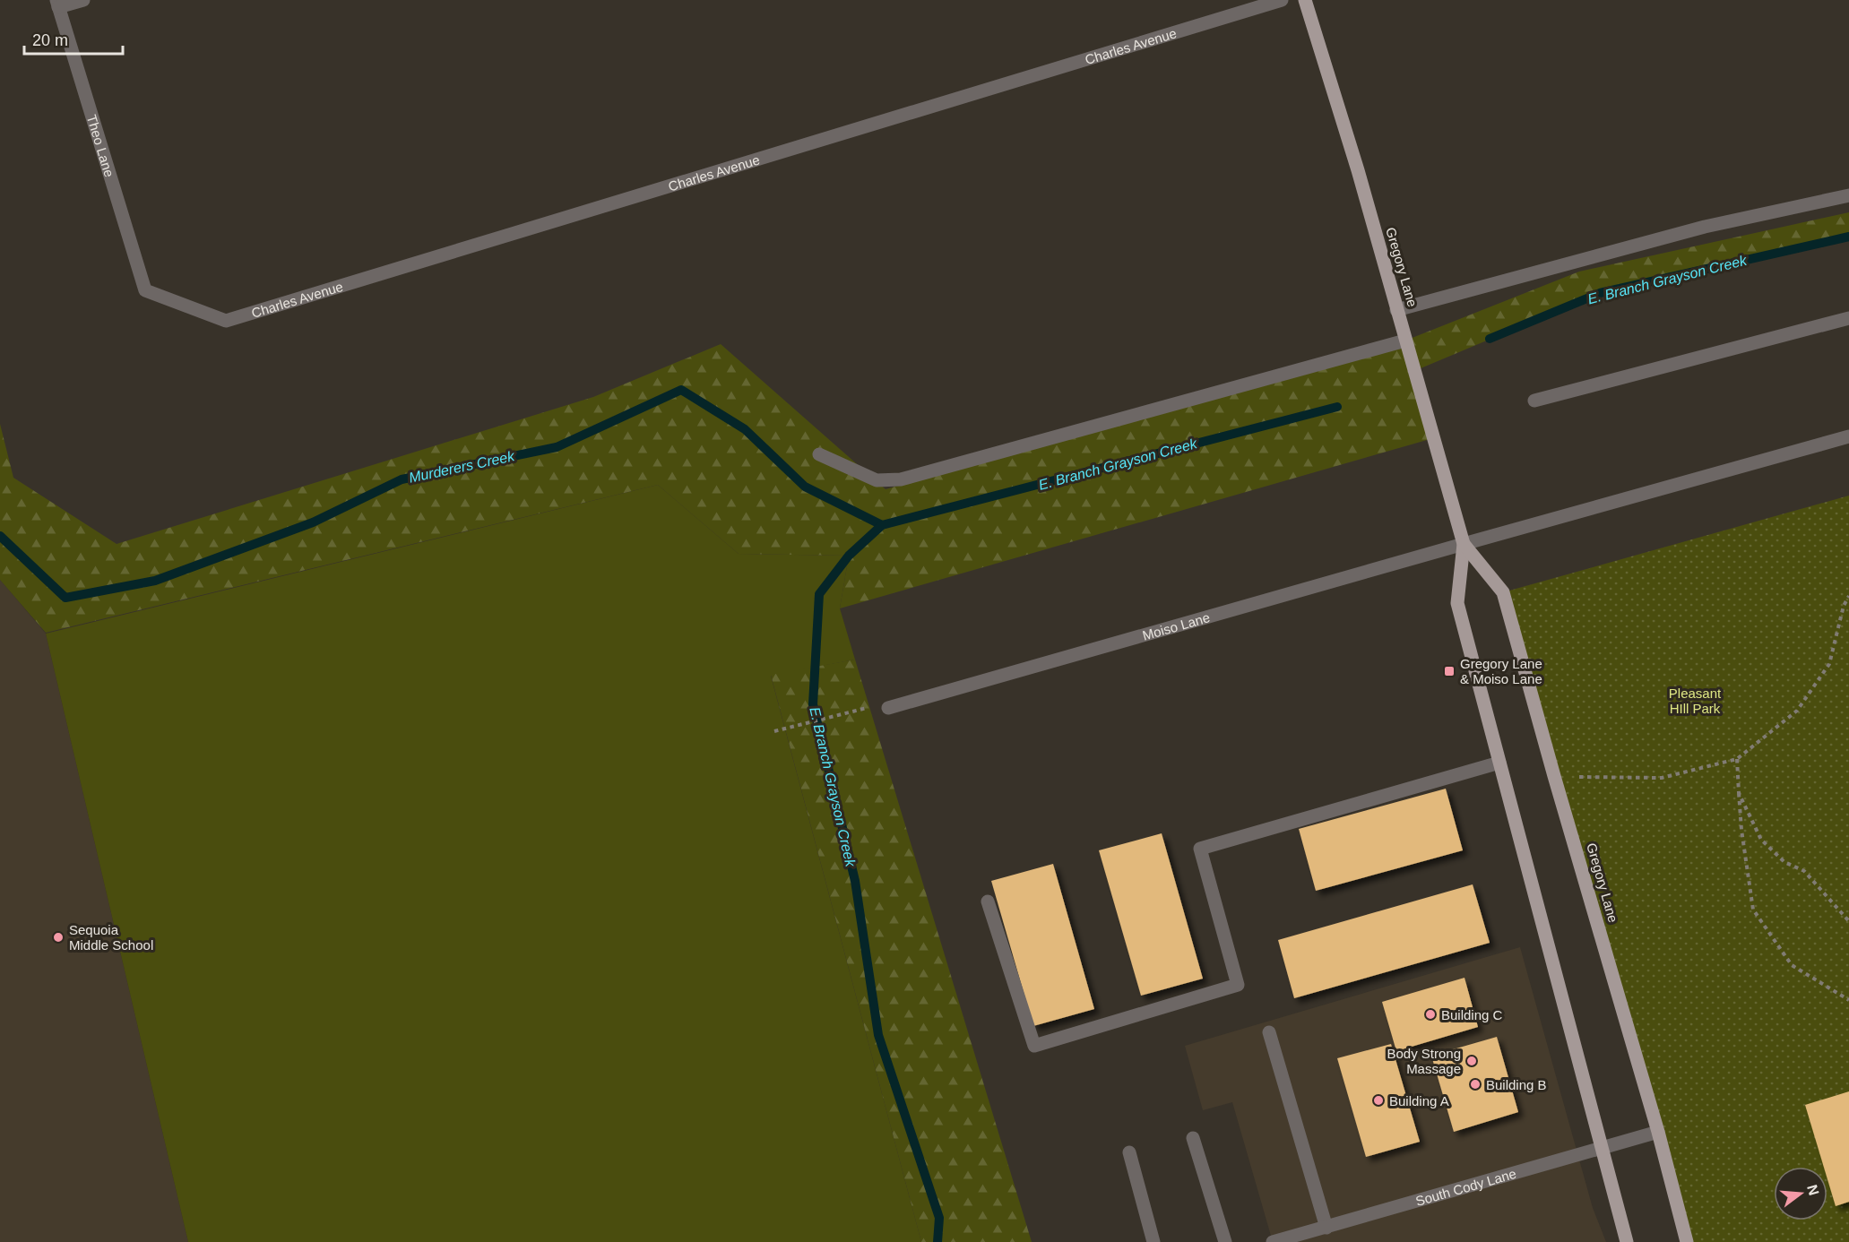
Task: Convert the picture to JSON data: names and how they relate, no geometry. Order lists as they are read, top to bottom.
{
  "streets": {
    "main road": ["Gregory Lane"],
    "street": [
      "Charles Avenue",
      "Theo Lane",
      "Moiso Lane",
      "South Cody Lane"
    ]
  },
  "crossings": [
    ["Charles Avenue", "Theo Lane"],
    ["Gregory Lane", "Moiso Lane"],
    ["Gregory Lane", "South Cody Lane"]
  ],
  "water": ["E. Branch Grayson Creek", "Murderers Creek"],
  "parks": ["Pleasant HIll Park"],
  "places": {
    "transit": ["Gregory Lane & Moiso Lane"],
    "other": [
      "Sequoia Middle School",
      "Building C",
      "Body Strong Massage",
      "Building B",
      "Building A"
    ]
  },
  "scale_bar": "20 m",
  "north": "right"
}
